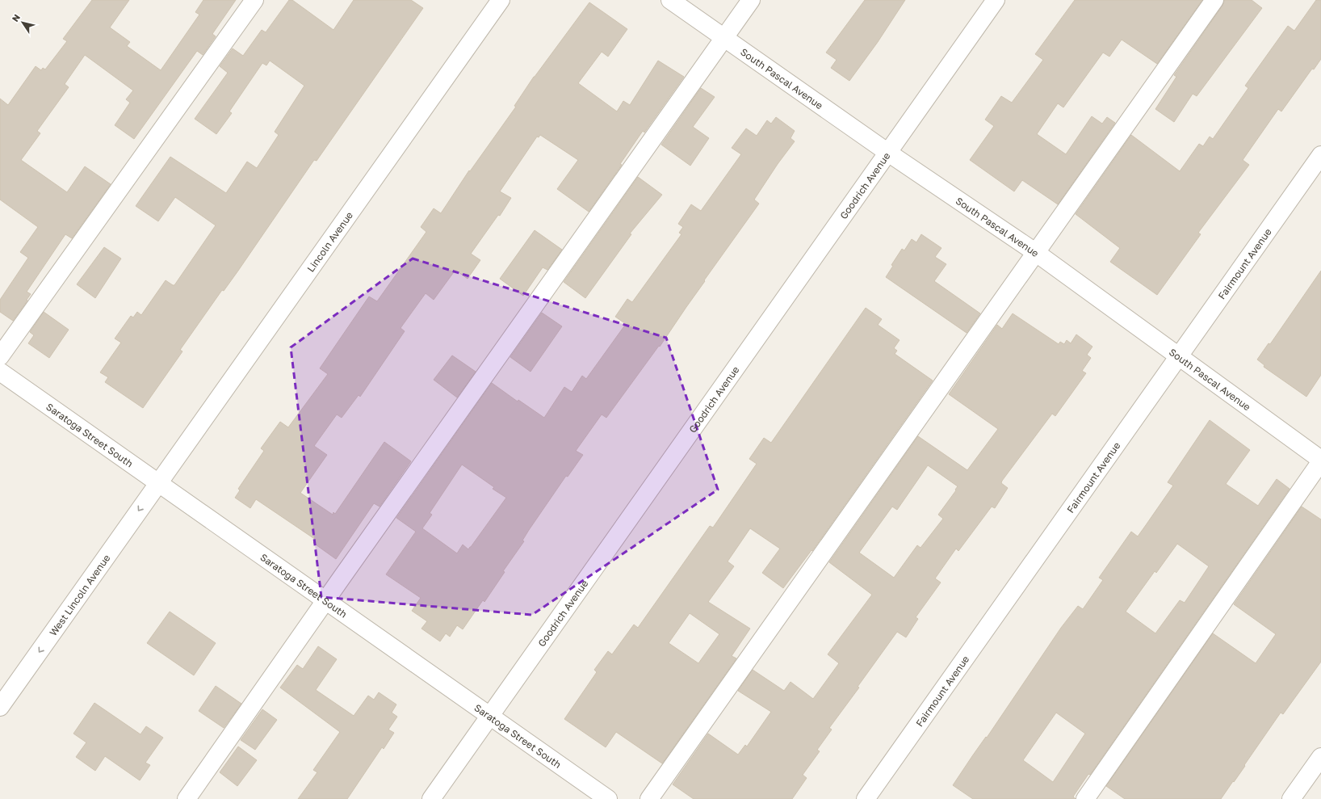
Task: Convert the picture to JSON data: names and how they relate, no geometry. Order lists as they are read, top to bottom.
{
  "streets": {
    "street": [
      "South Pascal Avenue",
      "Goodrich Avenue",
      "Lincoln Avenue",
      "Fairmount Avenue",
      "Saratoga Street South",
      "West Lincoln Avenue"
    ]
  },
  "crossings": [
    ["South Pascal Avenue", "Goodrich Avenue"],
    ["South Pascal Avenue", "Fairmount Avenue"],
    ["Goodrich Avenue", "Saratoga Street South"],
    ["Lincoln Avenue", "Saratoga Street South"],
    ["Lincoln Avenue", "West Lincoln Avenue"],
    ["Saratoga Street South", "West Lincoln Avenue"]
  ],
  "one_way": ["West Lincoln Avenue"],
  "north": "top left"
}
